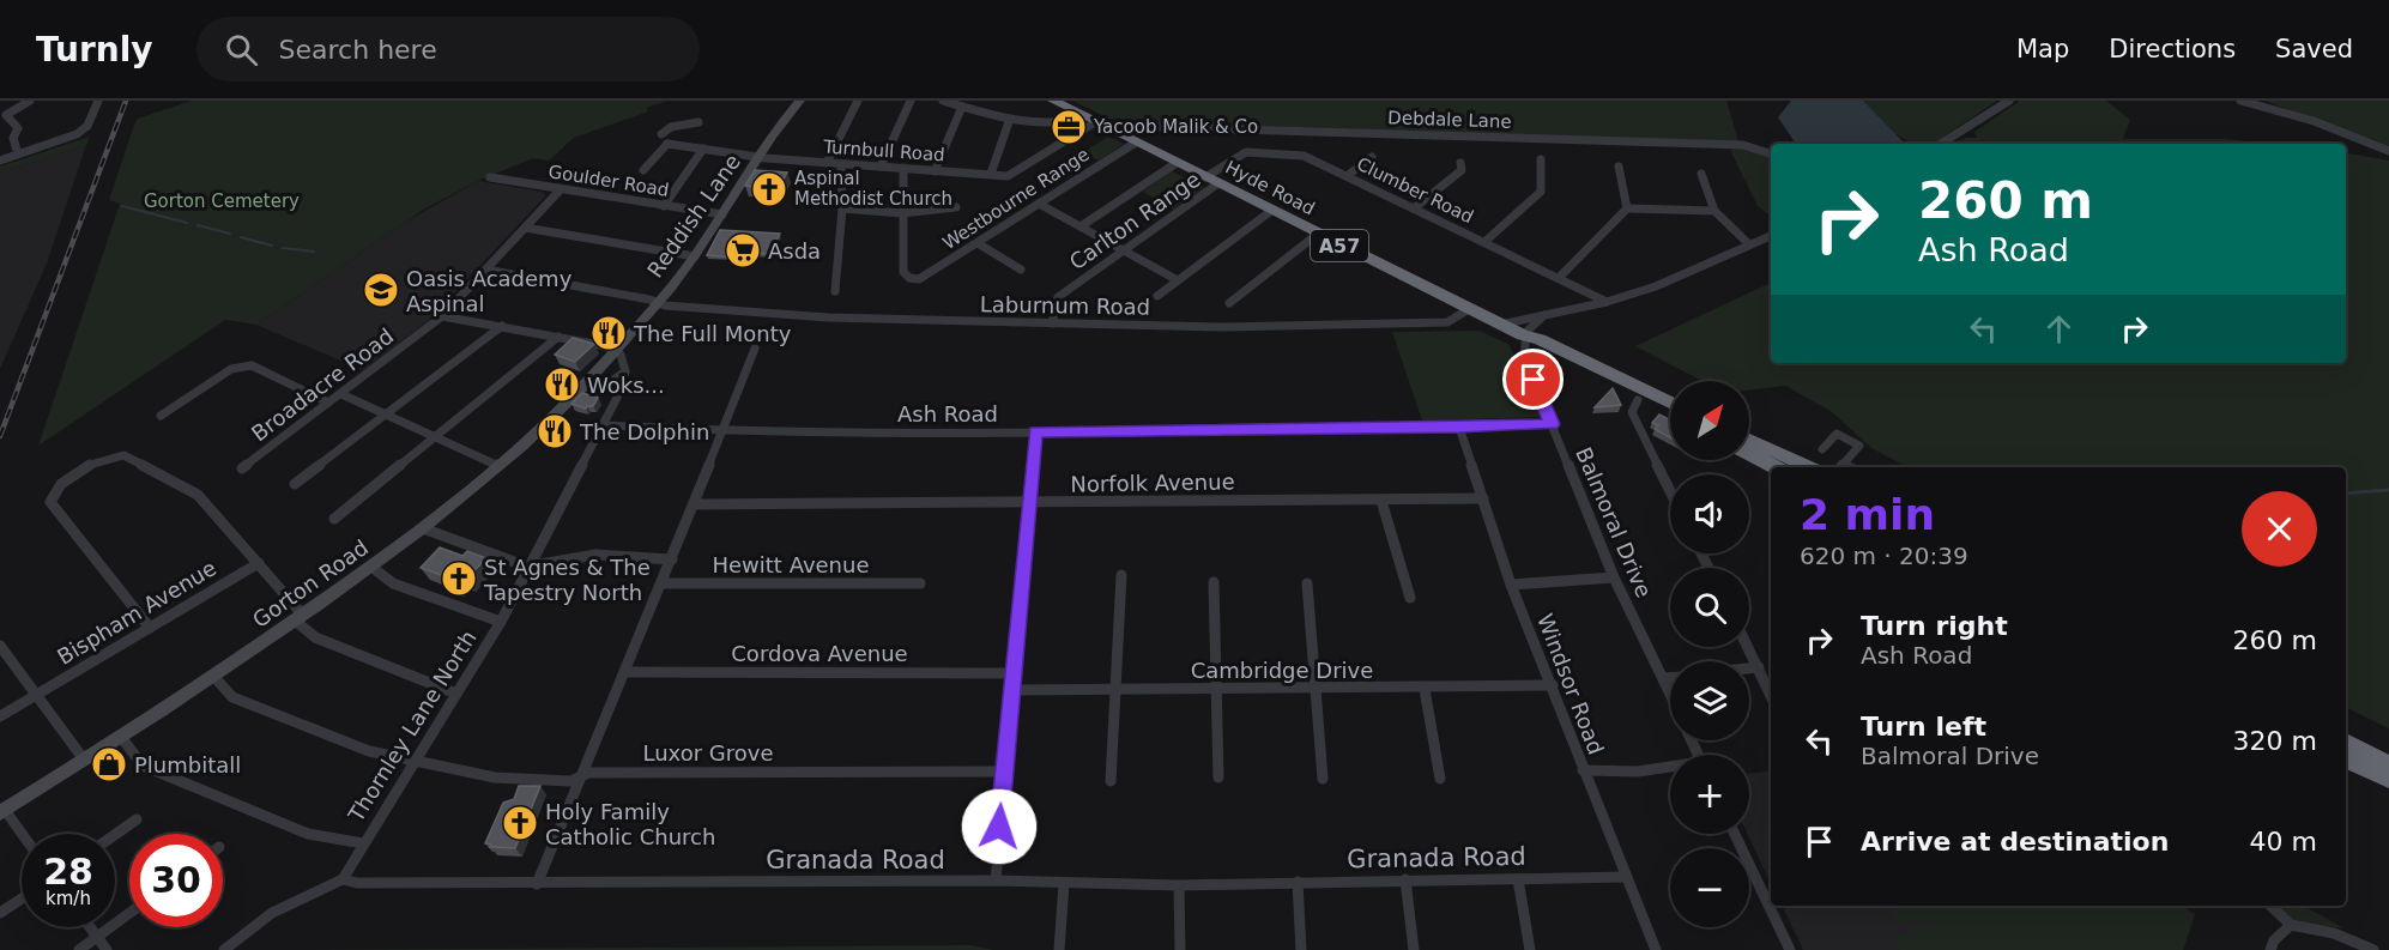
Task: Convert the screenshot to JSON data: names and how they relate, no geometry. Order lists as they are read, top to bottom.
{
  "streets": {
    "highway": ["Hyde Road", "A57"],
    "main road": ["Reddish Lane", "Gorton Road"],
    "street": [
      "Debdale Lane",
      "Turnbull Road",
      "Goulder Road",
      "Clumber Road",
      "Westbourne Range",
      "Carlton Range",
      "Laburnum Road",
      "Broadacre Road",
      "Ash Road",
      "Norfolk Avenue",
      "Balmoral Drive",
      "Hewitt Avenue",
      "Bispham Avenue",
      "Cordova Avenue",
      "Cambridge Drive",
      "Windsor Road",
      "Thornley Lane North",
      "Luxor Grove",
      "Granada Road"
    ]
  },
  "crossings": [
    ["Debdale Lane", "Hyde Road"],
    ["Turnbull Road", "Hyde Road"],
    ["Turnbull Road", "Reddish Lane"],
    ["Goulder Road", "Reddish Lane"],
    ["Goulder Road", "Broadacre Road"],
    ["Hyde Road", "Clumber Road"],
    ["Hyde Road", "Westbourne Range"],
    ["Hyde Road", "Carlton Range"],
    ["Hyde Road", "A57"],
    ["Hyde Road", "Laburnum Road"],
    ["Clumber Road", "Carlton Range"],
    ["Reddish Lane", "Laburnum Road"],
    ["Reddish Lane", "Gorton Road"],
    ["Carlton Range", "Laburnum Road"],
    ["A57", "Laburnum Road"],
    ["A57", "Balmoral Drive"],
    ["Laburnum Road", "Broadacre Road"],
    ["Ash Road", "Balmoral Drive"],
    ["Ash Road", "Windsor Road"],
    ["Ash Road", "Thornley Lane North"],
    ["Norfolk Avenue", "Windsor Road"],
    ["Gorton Road", "Luxor Grove"],
    ["Cambridge Drive", "Windsor Road"],
    ["Windsor Road", "Granada Road"],
    ["Thornley Lane North", "Luxor Grove"],
    ["Thornley Lane North", "Granada Road"]
  ],
  "parks": ["Gorton Cemetery"],
  "places": {
    "office": ["Yacoob Malik & Co"],
    "church": ["Aspinal Methodist Church", "St Agnes & The Tapestry North", "Holy Family Catholic Church"],
    "supermarket": ["Asda"],
    "school or university": ["Oasis Academy Aspinal"],
    "restaurant": ["The Full Monty", "Woks...", "The Dolphin"],
    "shop": ["Plumbitall"]
  },
  "north": "top right",
  "page": {
    "header": "Turnly",
    "search": "Search here",
    "nav": ["Map", "Directions", "Saved"],
    "turn": ["260 m", "Ash Road"],
    "map_buttons": ["+", "−"],
    "heading": ["2 min", "620 m · 20:39"],
    "list": [
      {
        "name": "Turn right",
        "note": "Ash Road",
        "value": "260 m"
      },
      {
        "name": "Turn left",
        "note": "Balmoral Drive",
        "value": "320 m"
      },
      {
        "name": "Arrive at destination",
        "value": "40 m"
      }
    ],
    "speed": "28 km/h",
    "limit": "30"
  }
}
